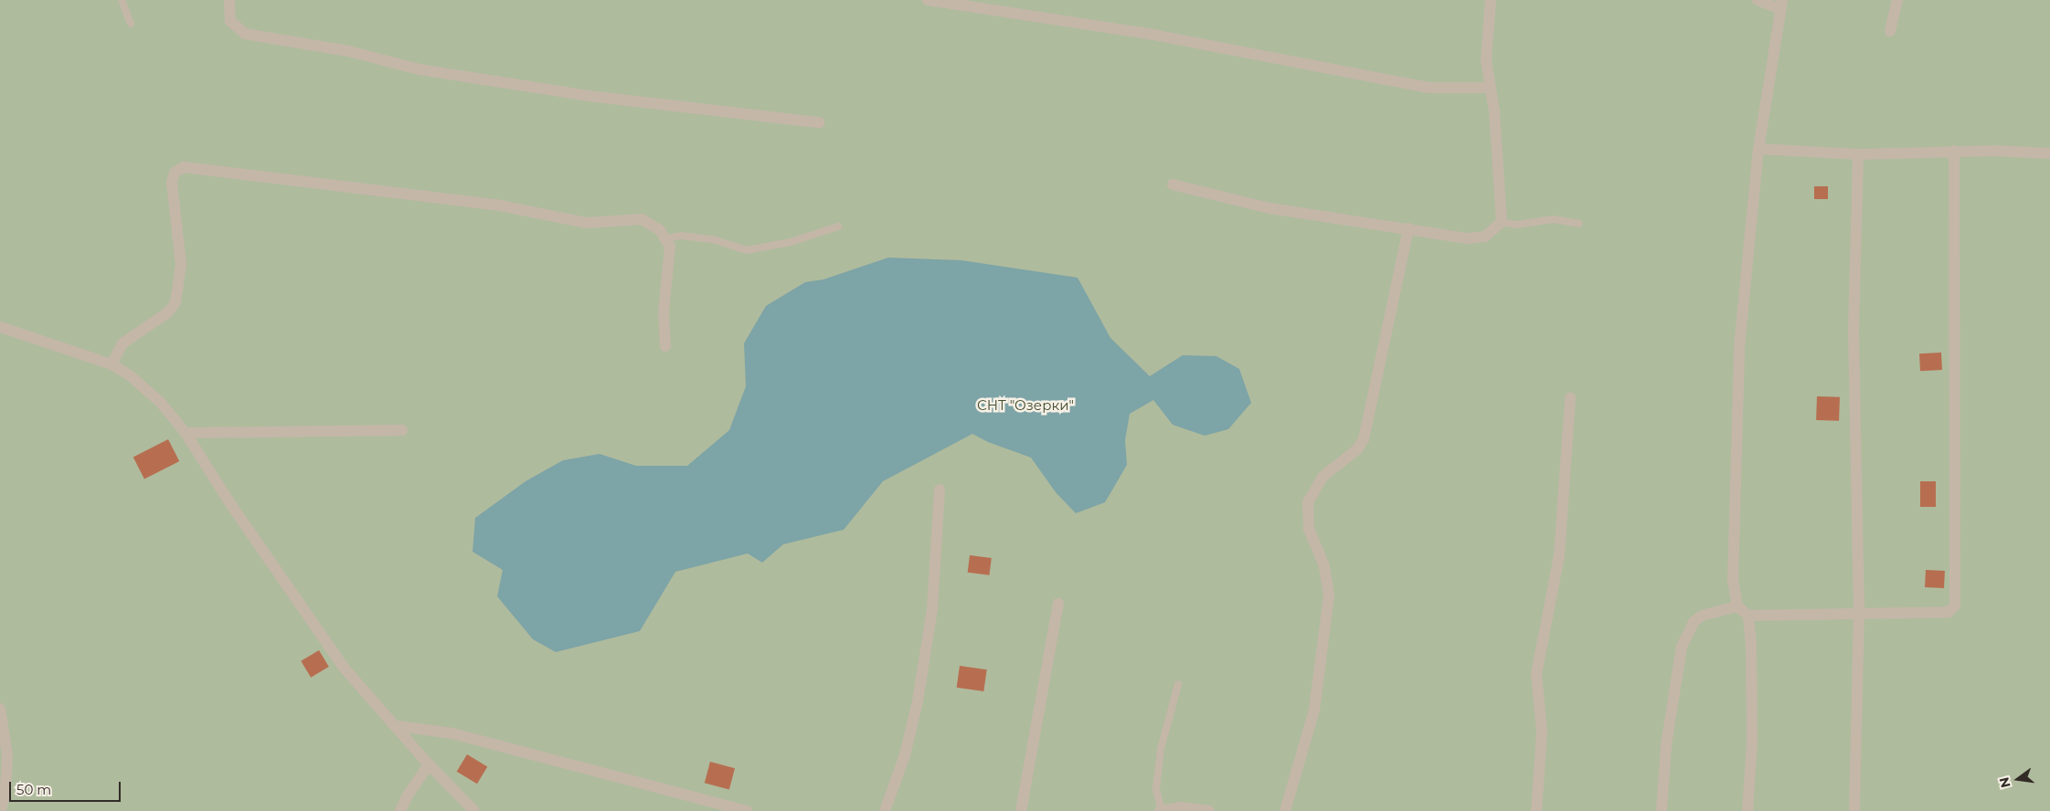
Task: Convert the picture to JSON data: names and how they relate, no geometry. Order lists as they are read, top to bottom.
{
  "parks": ["СНТ \"Озерки\""],
  "scale_bar": "50 m",
  "north": "left"
}
